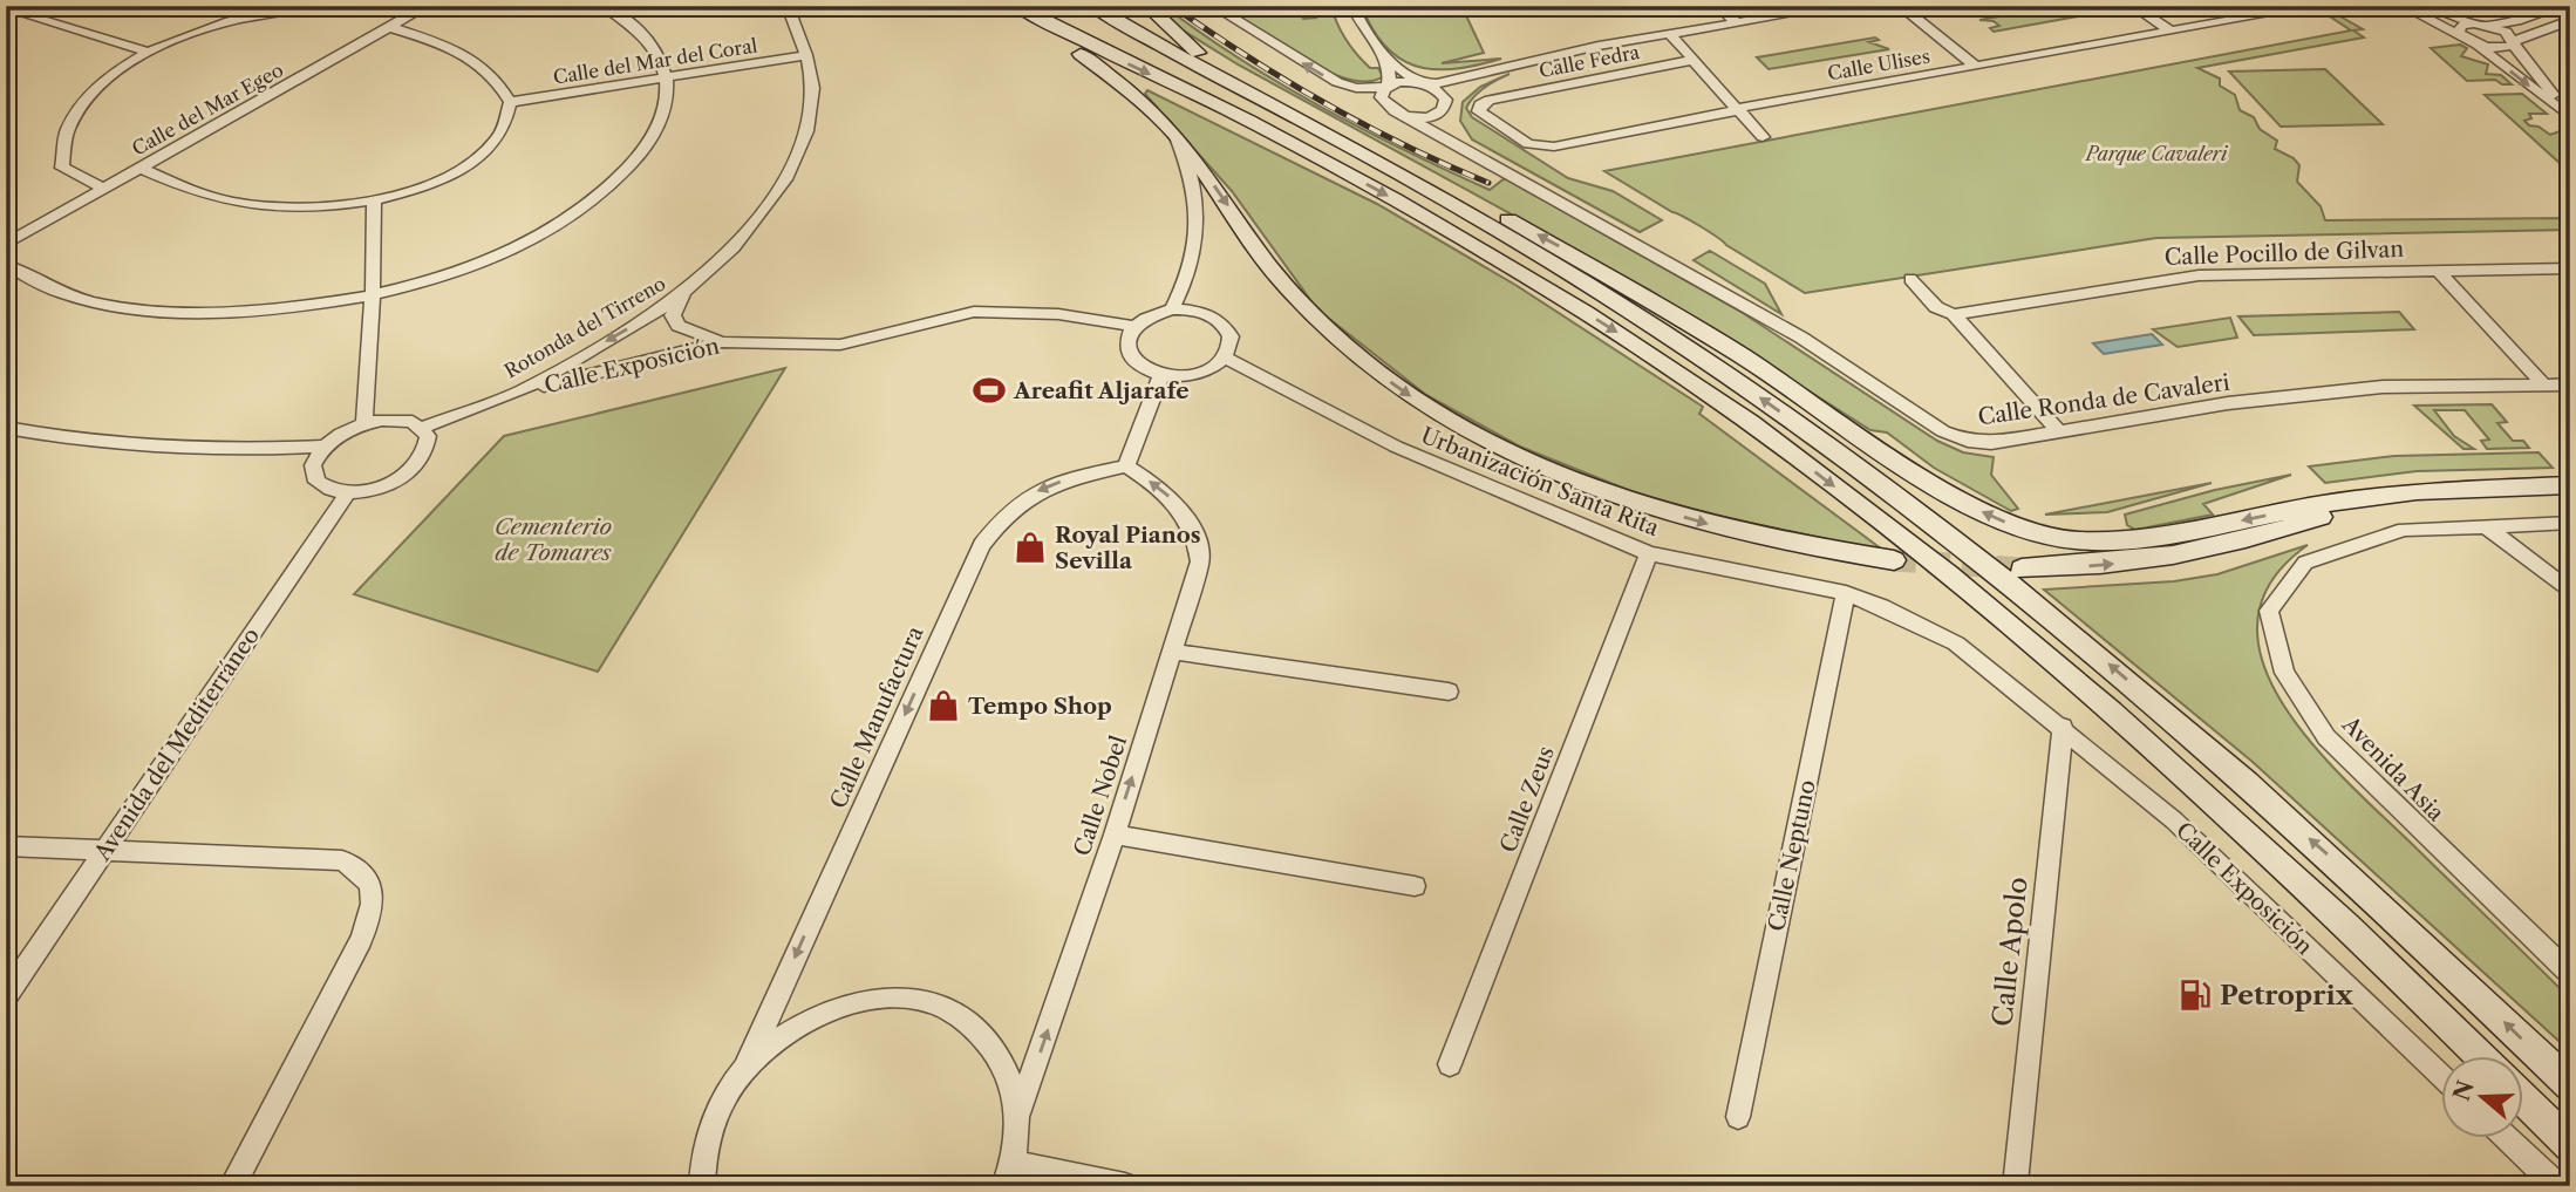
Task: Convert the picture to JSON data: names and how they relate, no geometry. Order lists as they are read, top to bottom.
{
  "streets": {
    "street": [
      "Calle del Mar del Coral",
      "Calle Fedra",
      "Calle Ulises",
      "Calle del Mar Egeo",
      "Calle Pocillo de Gilvan",
      "Rotonda del Tirreno",
      "Calle Exposición",
      "Calle Ronda de Cavaleri",
      "Urbanización Santa Rita",
      "Calle Manufactura",
      "Avenida del Mediterráneo",
      "Avenida Asia",
      "Calle Nobel",
      "Calle Zeus",
      "Calle Neptuno",
      "Calle Apolo"
    ]
  },
  "crossings": [
    ["Calle del Mar del Coral", "Rotonda del Tirreno"],
    ["Calle Fedra", "Calle Ulises"],
    ["Rotonda del Tirreno", "Calle Exposición"],
    ["Calle Exposición", "Urbanización Santa Rita"],
    ["Calle Exposición", "Calle Apolo"],
    ["Urbanización Santa Rita", "Calle Zeus"],
    ["Urbanización Santa Rita", "Calle Neptuno"],
    ["Urbanización Santa Rita", "Calle Apolo"],
    ["Calle Manufactura", "Calle Nobel"]
  ],
  "one_way": ["Calle Manufactura", "Calle Nobel"],
  "parks": ["Parque Cavaleri", "Cementerio de Tomares"],
  "places": {
    "sports": ["Areafit Aljarafe"],
    "shop": ["Royal Pianos Sevilla", "Tempo Shop"],
    "fuel station": ["Petroprix"]
  },
  "north": "left"
}
